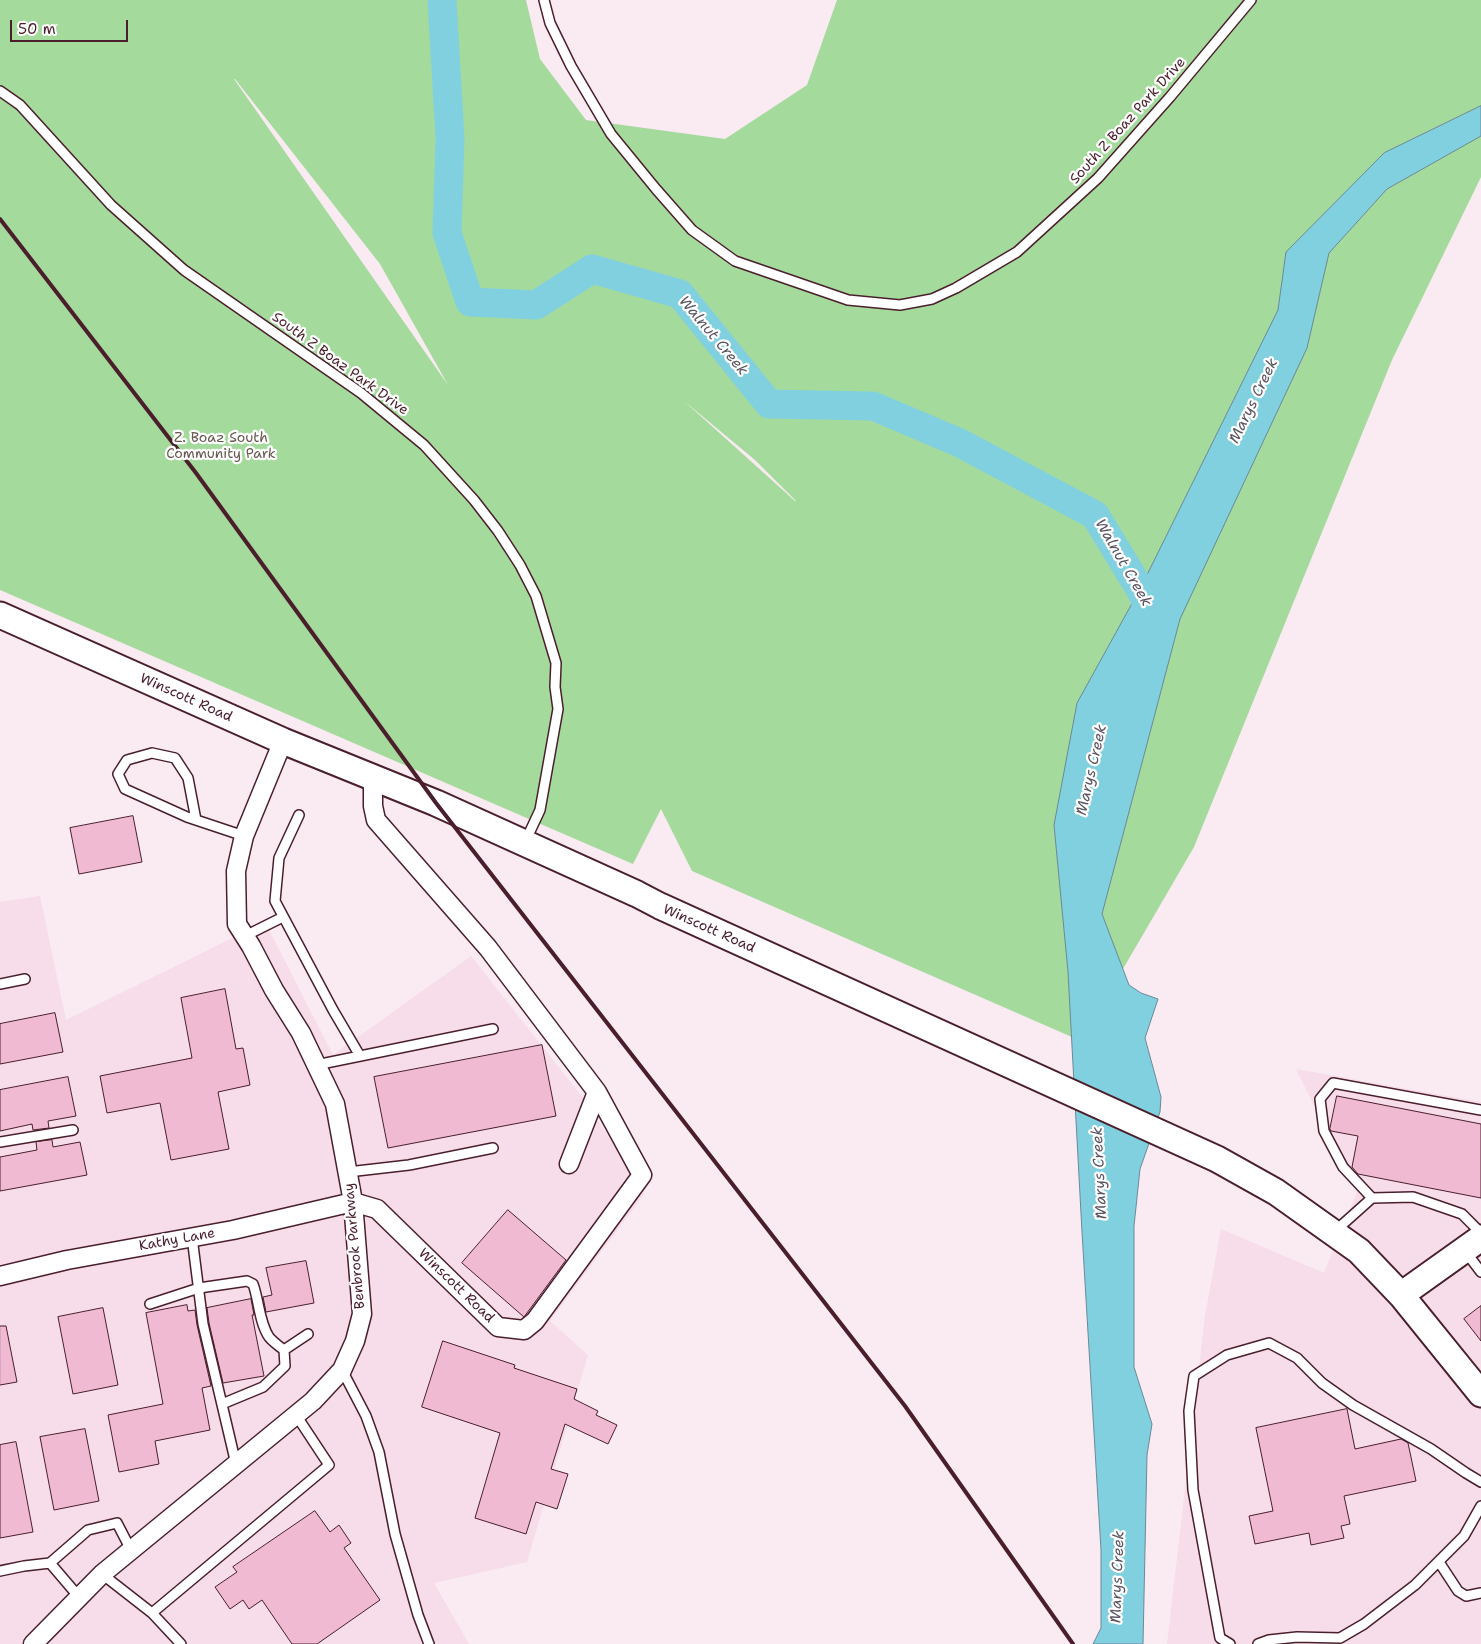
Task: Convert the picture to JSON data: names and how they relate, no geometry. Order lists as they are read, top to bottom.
{
  "streets": {
    "main road": ["Winscott Road"],
    "street": ["Kathy Lane", "Benbrook Parkway"],
    "lane": ["South Z Boaz Park Drive"]
  },
  "crossings": [
    ["South Z Boaz Park Drive", "Winscott Road"],
    ["Winscott Road", "Kathy Lane"],
    ["Winscott Road", "Benbrook Parkway"],
    ["Kathy Lane", "Benbrook Parkway"]
  ],
  "water": ["Walnut Creek", "Marys Creek"],
  "parks": ["Z. Boaz South Community Park"],
  "scale_bar": "50 m"
}
